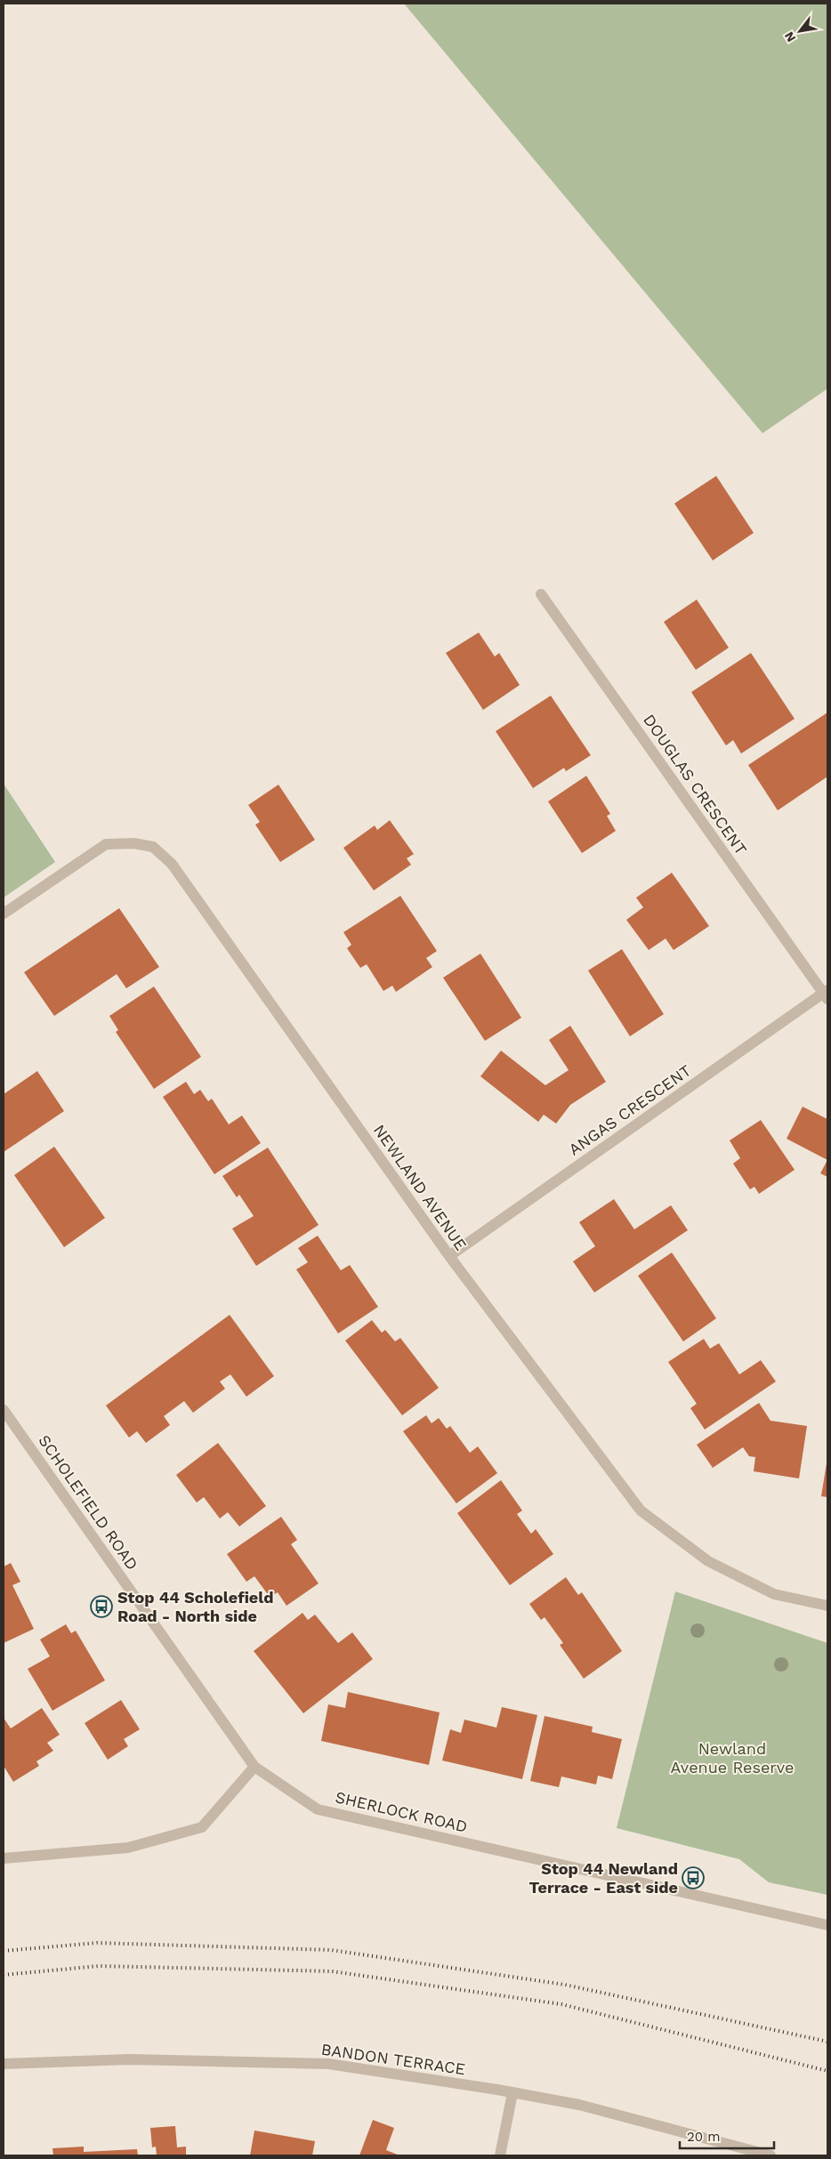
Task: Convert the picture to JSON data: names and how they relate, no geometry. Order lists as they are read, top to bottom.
{
  "streets": {
    "street": [
      "DOUGLAS CRESCENT",
      "ANGAS CRESCENT",
      "NEWLAND AVENUE",
      "SCHOLEFIELD ROAD",
      "SHERLOCK ROAD",
      "BANDON TERRACE"
    ]
  },
  "crossings": [
    ["DOUGLAS CRESCENT", "ANGAS CRESCENT"],
    ["ANGAS CRESCENT", "NEWLAND AVENUE"],
    ["SCHOLEFIELD ROAD", "SHERLOCK ROAD"]
  ],
  "parks": ["Newland Avenue Reserve"],
  "places": {
    "bus stop": ["Stop 44 Scholefield Road - North side", "Stop 44 Newland Terrace - East side"]
  },
  "scale_bar": "20 m",
  "north": "bottom left"
}
